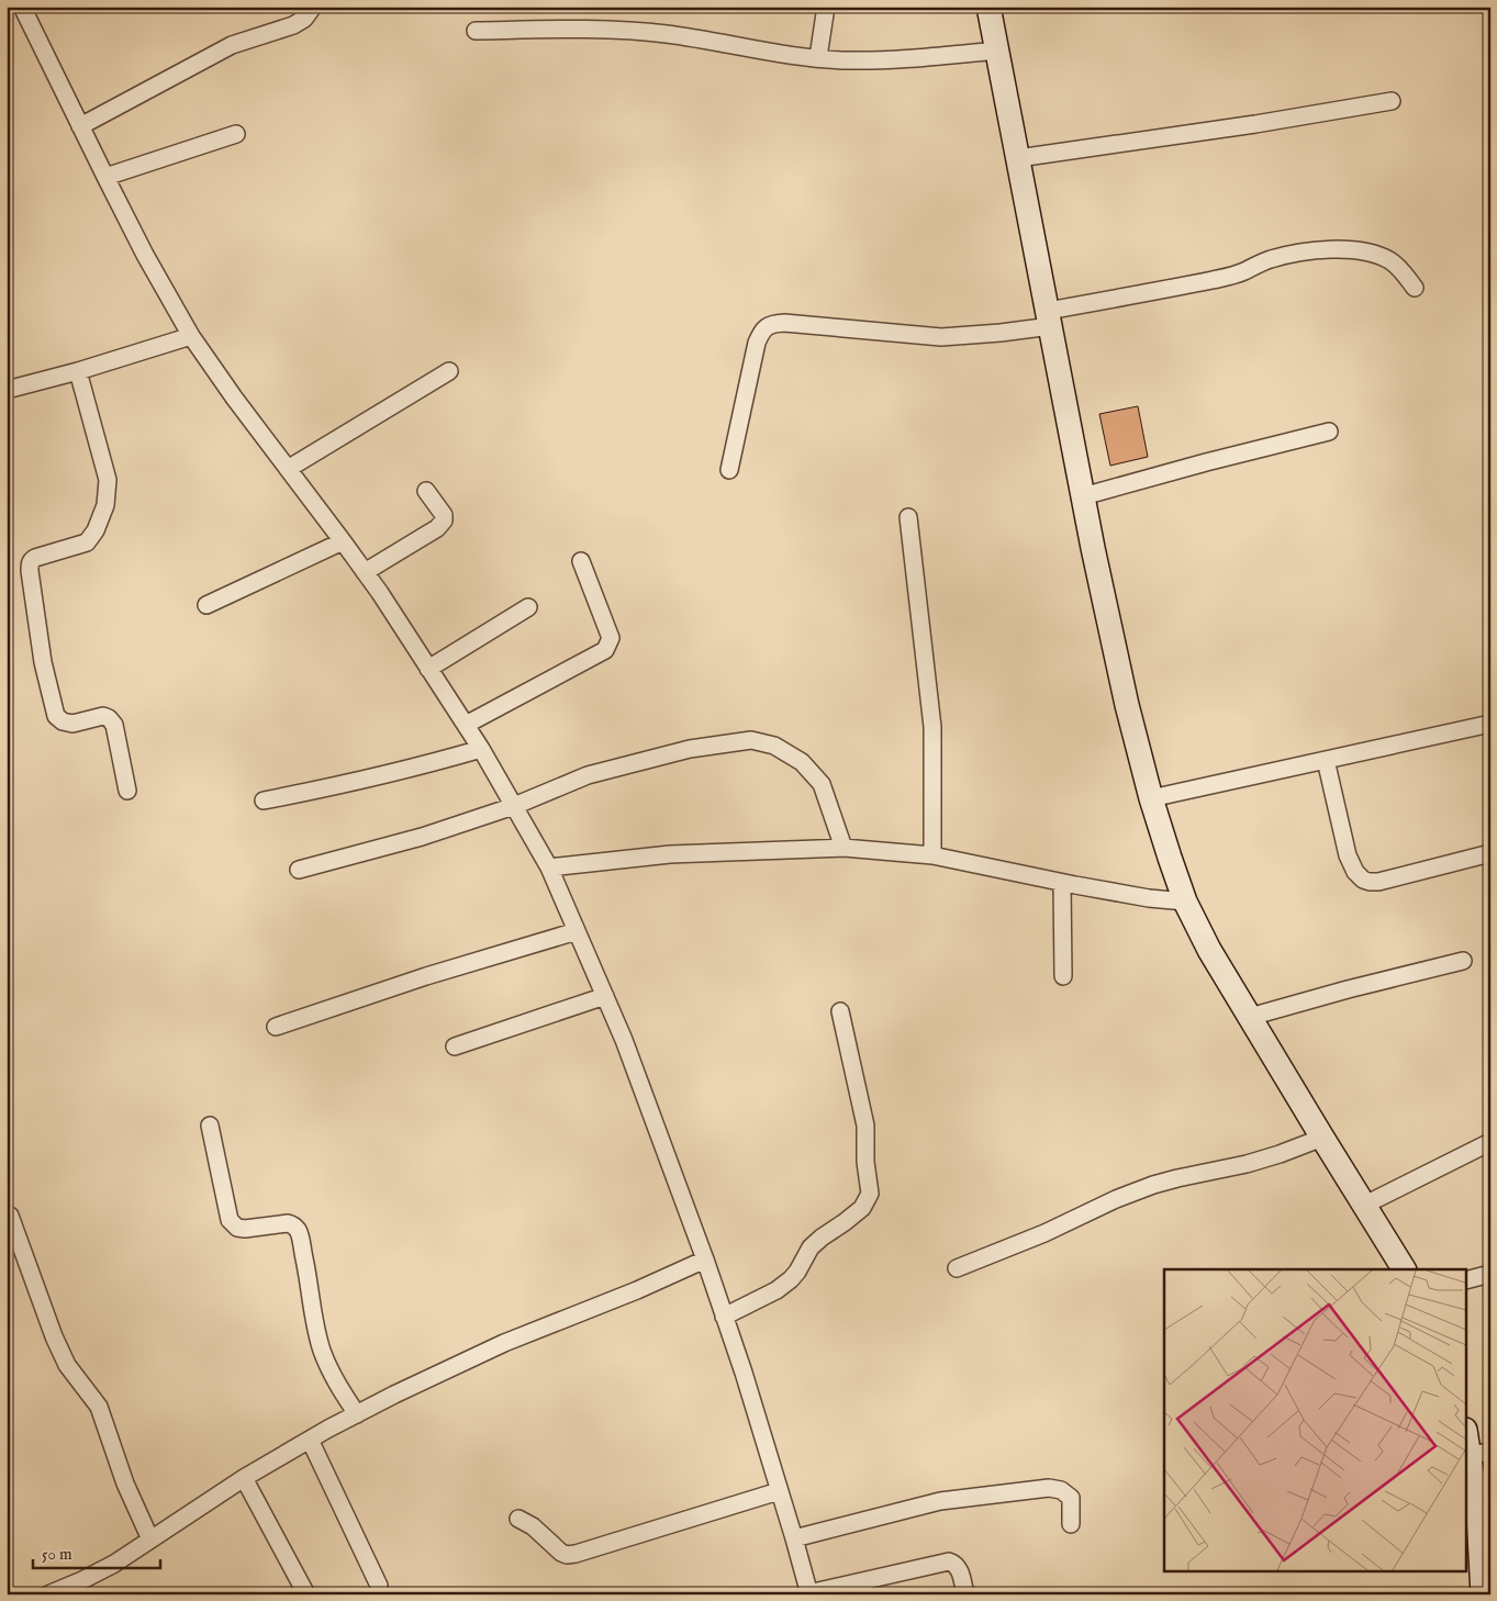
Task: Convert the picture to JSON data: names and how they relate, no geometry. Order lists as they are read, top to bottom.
{
  "scale_bar": "50 m"
}
